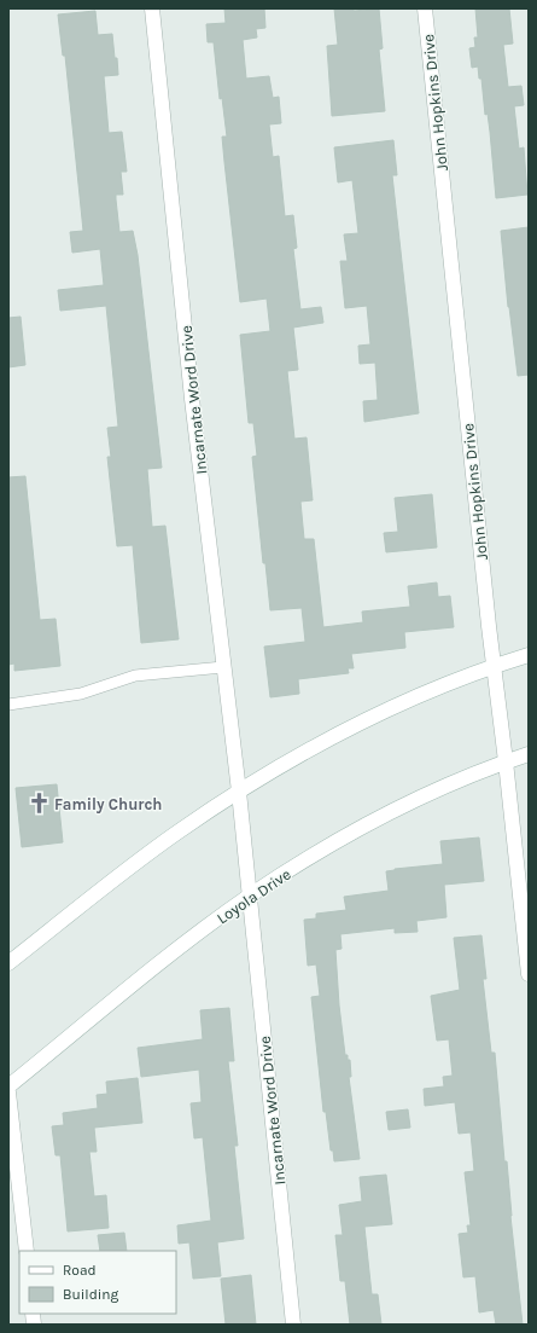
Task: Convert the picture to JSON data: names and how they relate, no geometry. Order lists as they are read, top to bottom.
{
  "streets": {
    "street": ["John Hopkins Drive", "Incarnate Word Drive", "Loyola Drive"]
  },
  "crossings": [
    ["John Hopkins Drive", "Loyola Drive"],
    ["Incarnate Word Drive", "Loyola Drive"]
  ],
  "places": {
    "church": ["Family Church"]
  },
  "legend": ["Road", "Building"]
}
